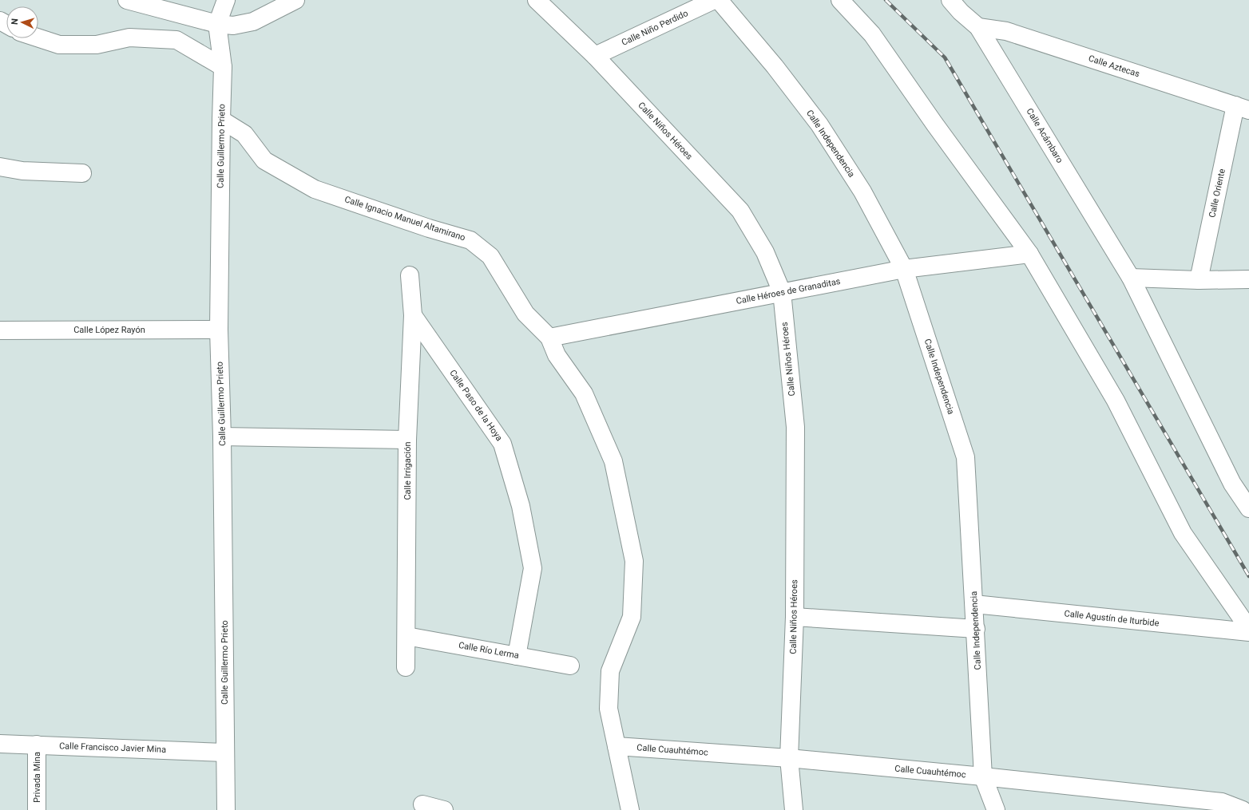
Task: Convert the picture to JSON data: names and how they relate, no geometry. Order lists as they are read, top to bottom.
{
  "streets": {
    "street": [
      "Calle Niño Perdido",
      "Calle Aztecas",
      "Calle Niños Héroes",
      "Calle Acámbaro",
      "Calle Independencia",
      "Calle Guillermo Prieto",
      "Calle Oriente",
      "Calle Ignacio Manuel Altamirano",
      "Calle Héroes de Granaditas",
      "Calle López Rayón",
      "Calle Paso de la Hoya",
      "Calle Irrigación",
      "Calle Agustín de Iturbide",
      "Calle Río Lerma",
      "Calle Francisco Javier Mina",
      "Calle Cuauhtémoc",
      "Privada Mina"
    ]
  },
  "crossings": [
    ["Calle Niño Perdido", "Calle Niños Héroes"],
    ["Calle Aztecas", "Calle Acámbaro"],
    ["Calle Aztecas", "Calle Oriente"],
    ["Calle Niños Héroes", "Calle Héroes de Granaditas"],
    ["Calle Niños Héroes", "Calle Cuauhtémoc"],
    ["Calle Independencia", "Calle Héroes de Granaditas"],
    ["Calle Independencia", "Calle Agustín de Iturbide"],
    ["Calle Independencia", "Calle Cuauhtémoc"],
    ["Calle Guillermo Prieto", "Calle Ignacio Manuel Altamirano"],
    ["Calle Guillermo Prieto", "Calle López Rayón"],
    ["Calle Guillermo Prieto", "Calle Francisco Javier Mina"],
    ["Calle Ignacio Manuel Altamirano", "Calle Héroes de Granaditas"],
    ["Calle Ignacio Manuel Altamirano", "Calle Cuauhtémoc"],
    ["Calle Paso de la Hoya", "Calle Irrigación"],
    ["Calle Paso de la Hoya", "Calle Río Lerma"],
    ["Calle Irrigación", "Calle Río Lerma"],
    ["Calle Francisco Javier Mina", "Privada Mina"]
  ],
  "north": "left"
}
